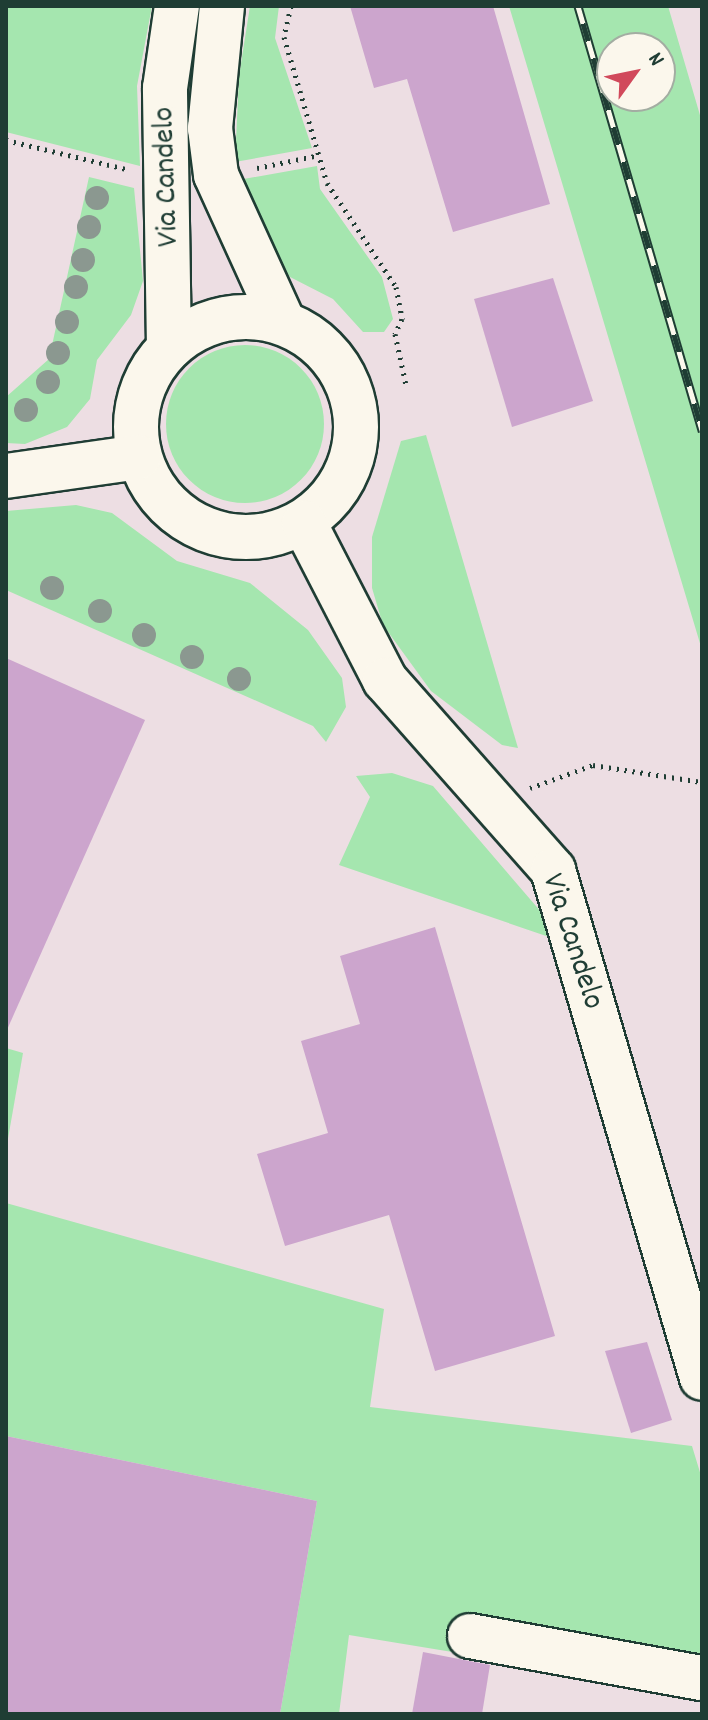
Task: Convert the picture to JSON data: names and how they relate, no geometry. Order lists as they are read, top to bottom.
{
  "streets": {
    "street": ["Via Candelo"]
  },
  "north": "top right"
}
